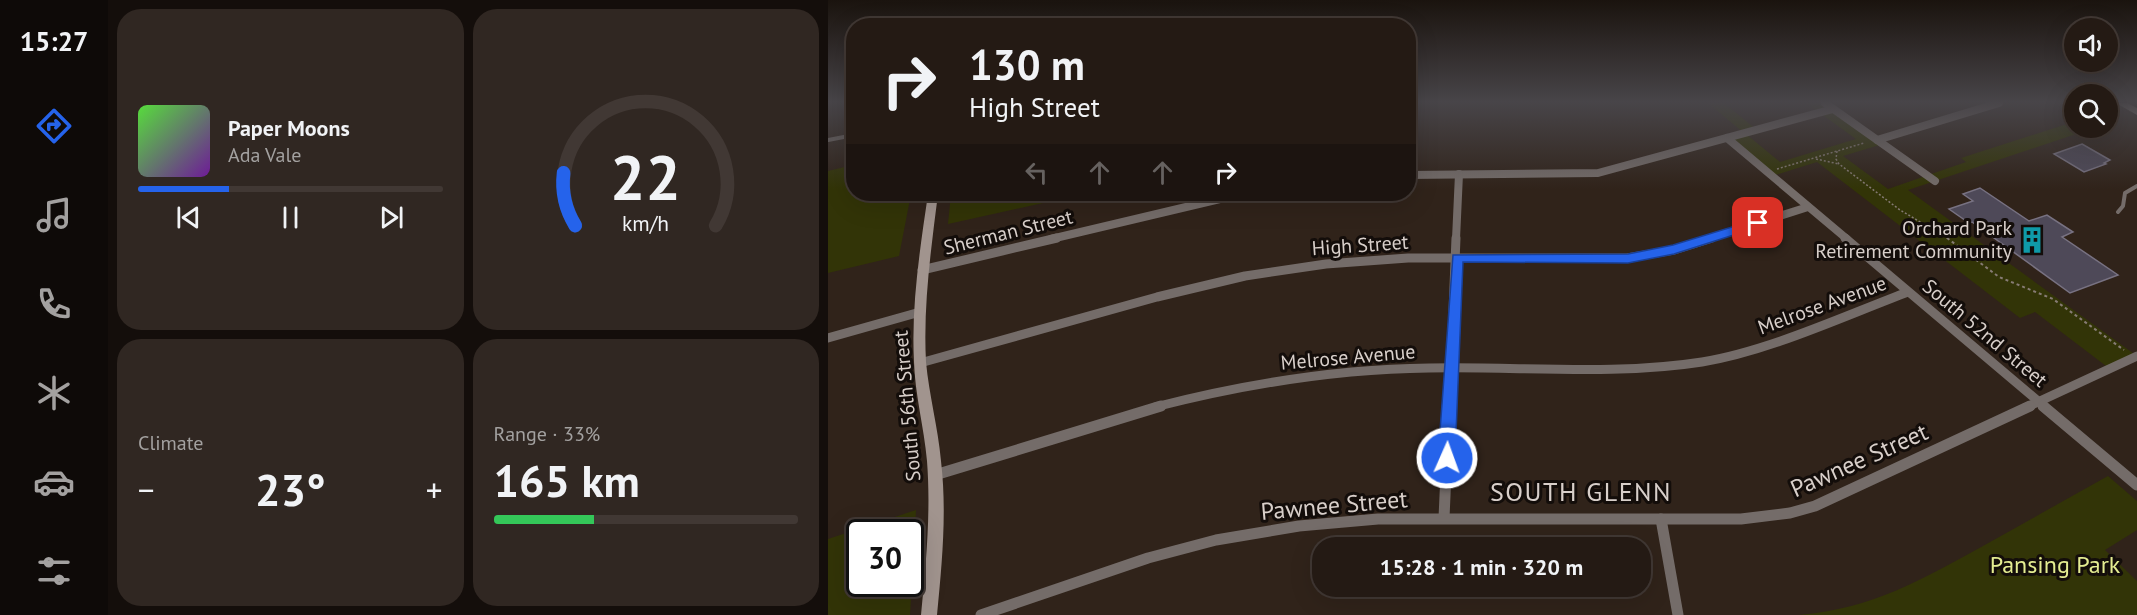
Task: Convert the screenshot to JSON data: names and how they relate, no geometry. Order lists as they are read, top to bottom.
{
  "streets": {
    "main road": ["South 56th Street"],
    "street": [
      "Sherman Street",
      "High Street",
      "Melrose Avenue",
      "South 52nd Street",
      "Pawnee Street"
    ]
  },
  "crossings": [
    ["Sherman Street", "South 56th Street"],
    ["High Street", "South 52nd Street"],
    ["High Street", "South 56th Street"],
    ["Melrose Avenue", "South 52nd Street"],
    ["Melrose Avenue", "South 56th Street"],
    ["South 52nd Street", "Pawnee Street"]
  ],
  "districts": ["SOUTH GLENN"],
  "parks": ["Pansing Park"],
  "places": {
    "building": ["Orchard Park Retirement Community"]
  },
  "page": {
    "tabs": "15:27",
    "turn": ["130 m", "High Street"],
    "song": ["Paper Moons", "Ada Vale"],
    "tile": [
      "Climate",
      ["Range · 33%", "165 km"]
    ],
    "heat": ["−", "23°", "+"],
    "limit": "30",
    "trip": "15:28 · 1 min · 320 m",
    "gauge": ["22", "km/h"]
  }
}
